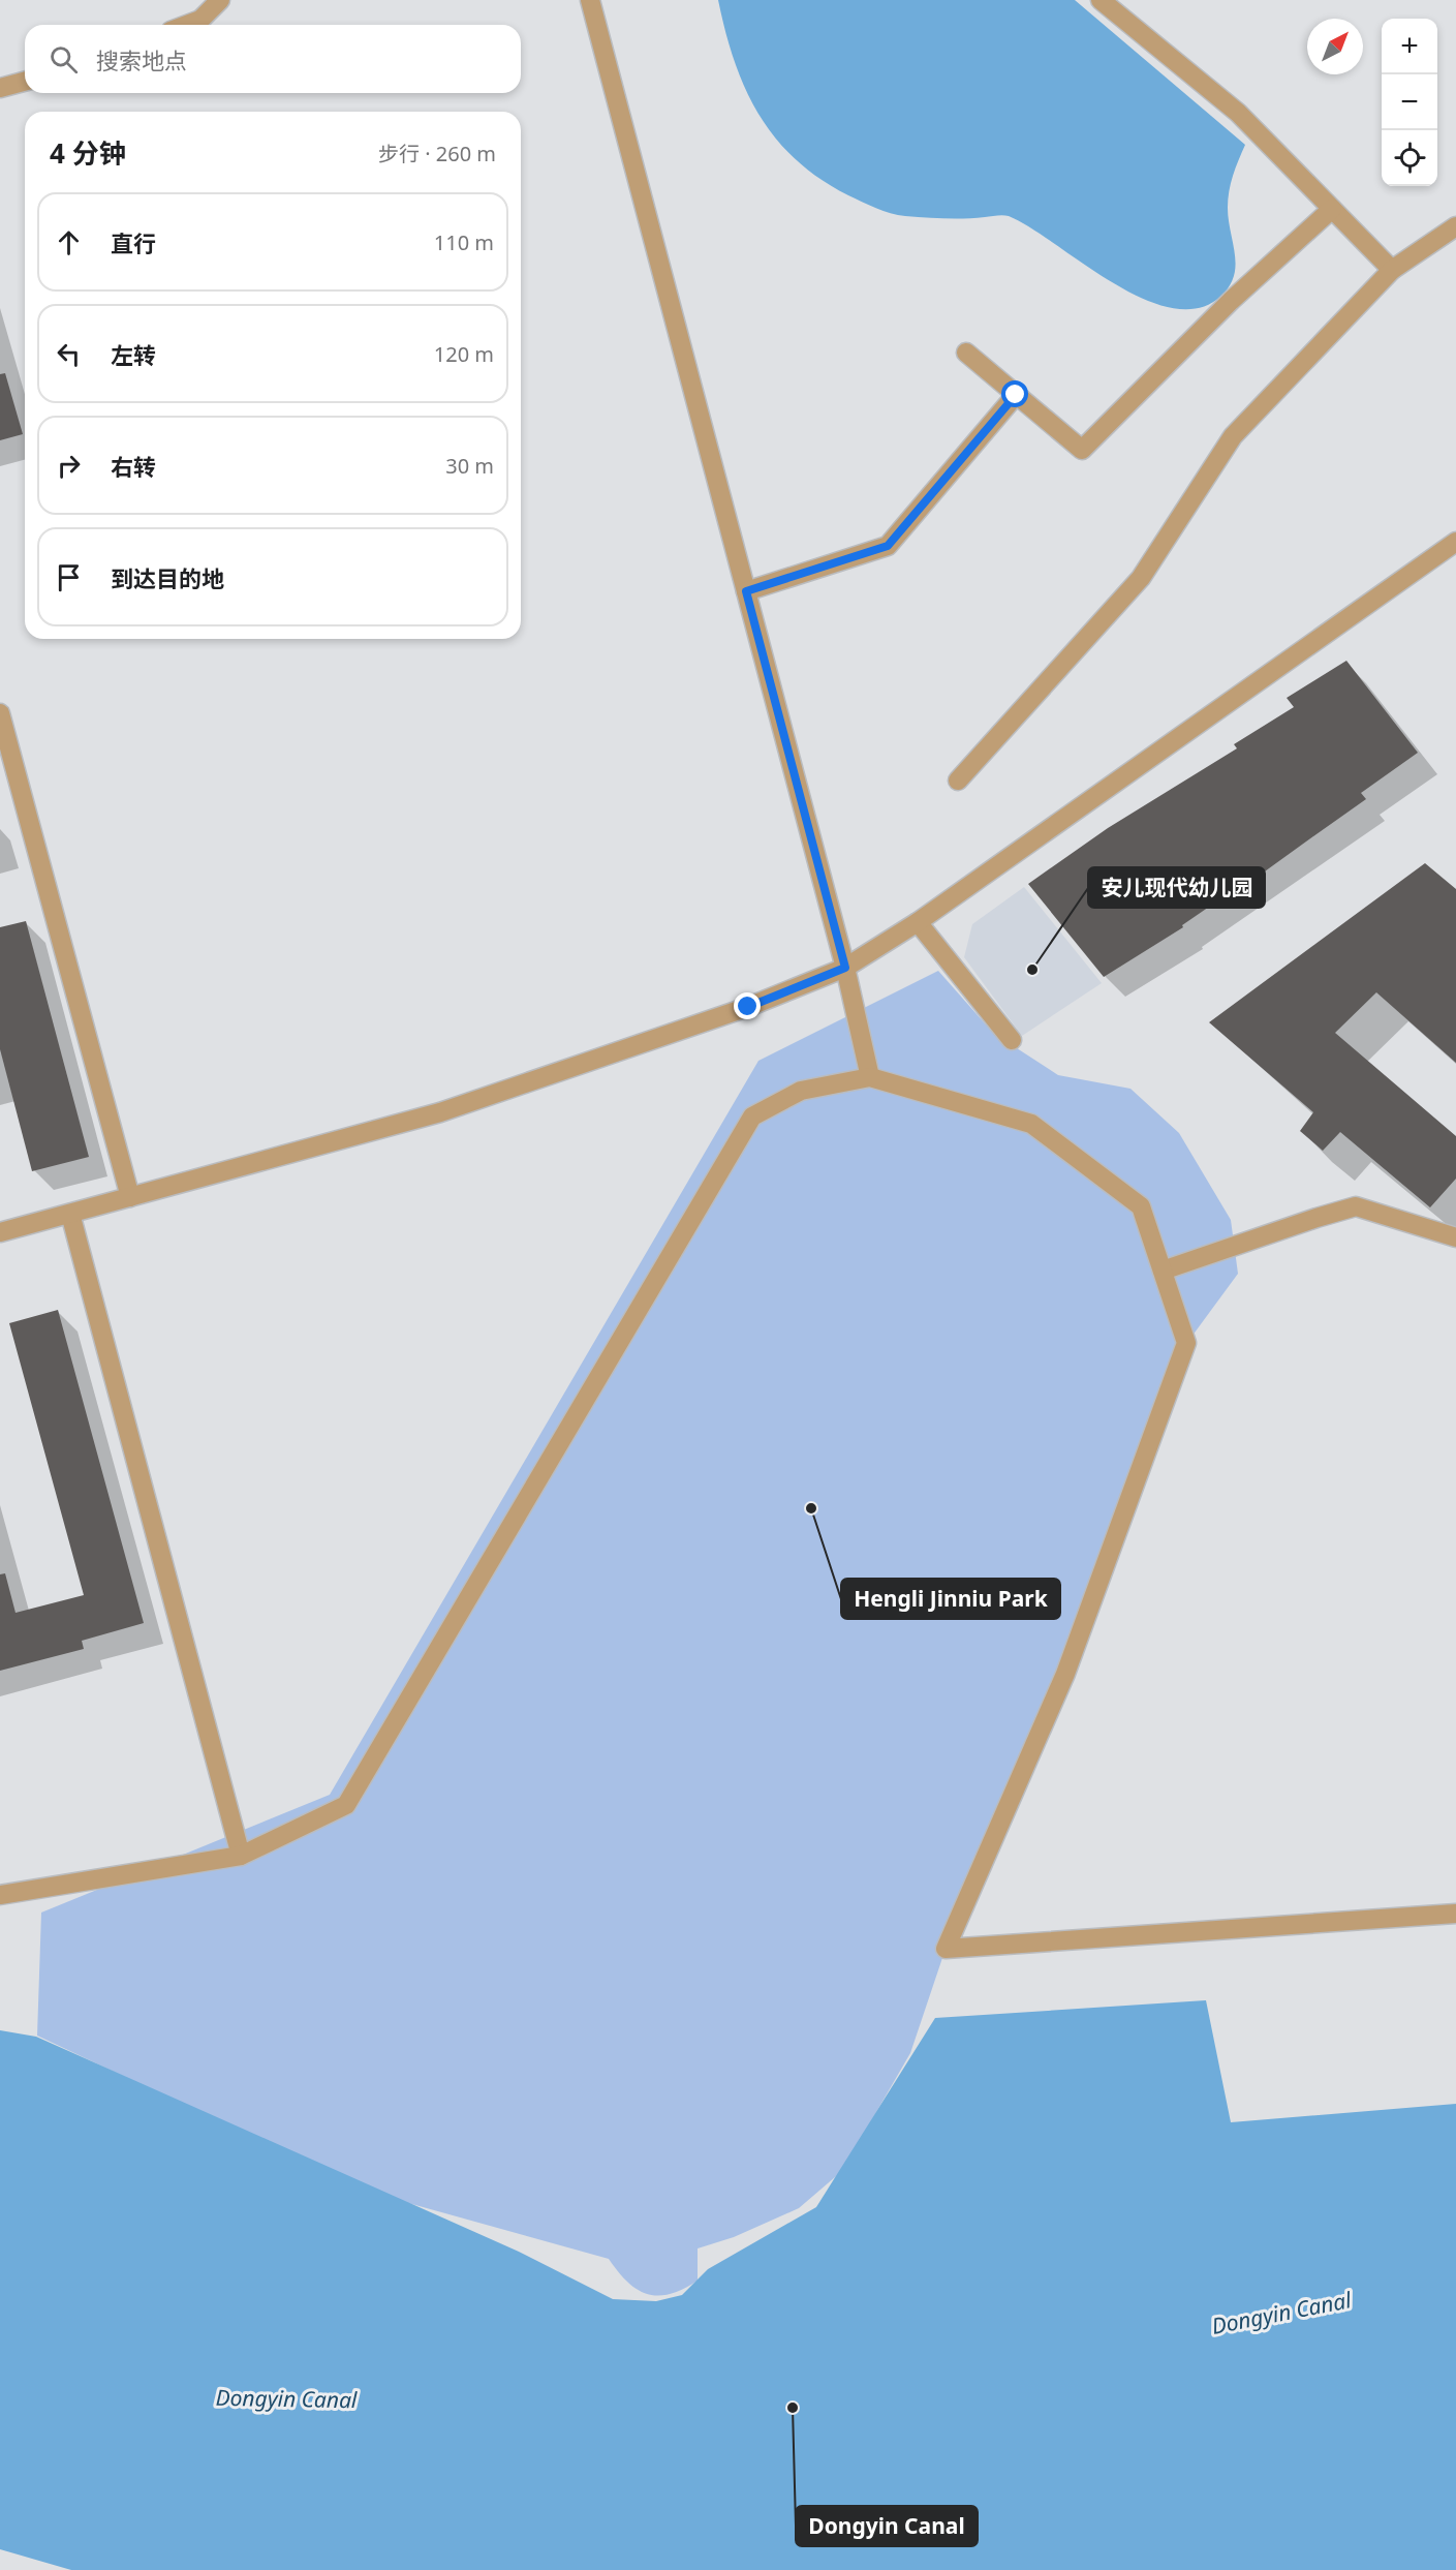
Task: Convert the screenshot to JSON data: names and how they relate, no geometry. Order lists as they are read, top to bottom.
{
  "water": ["Dongyin Canal"],
  "places": ["安儿现代幼儿园", "Hengli Jinniu Park", "Dongyin Canal"],
  "north": "top right",
  "page": {
    "map_buttons": ["+", "−"],
    "search": "搜索地点",
    "heading": ["4 分钟", "步行 · 260 m"],
    "list": [
      ["直行", "110 m"],
      ["左转", "120 m"],
      ["右转", "30 m"],
      "到达目的地"
    ]
  }
}
